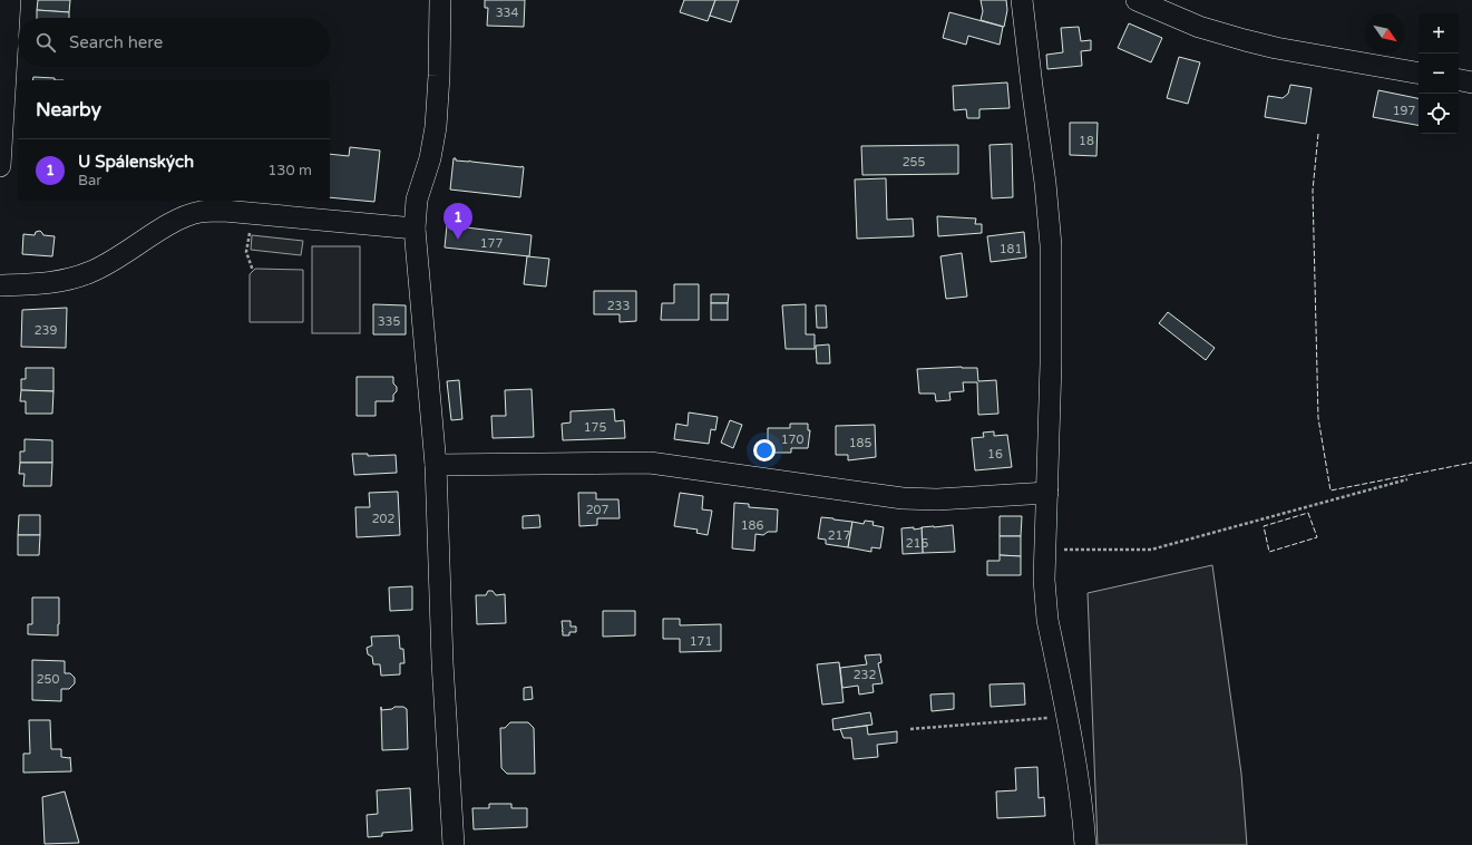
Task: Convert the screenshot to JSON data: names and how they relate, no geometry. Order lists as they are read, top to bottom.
{
  "house_numbers": [
    "334",
    "197",
    "18",
    "255",
    "177",
    "181",
    "233",
    "335",
    "239",
    "175",
    "170",
    "185",
    "16",
    "207",
    "202",
    "186",
    "217",
    "215",
    "171",
    "232",
    "250"
  ],
  "north": "bottom right",
  "page": {
    "map_buttons": ["+", "−"],
    "search": "Search here",
    "heading": "Nearby",
    "list": [
      {
        "mark": "1",
        "name": "U Spálenských",
        "note": "Bar",
        "value": "130 m"
      }
    ],
    "pins": "1"
  }
}
